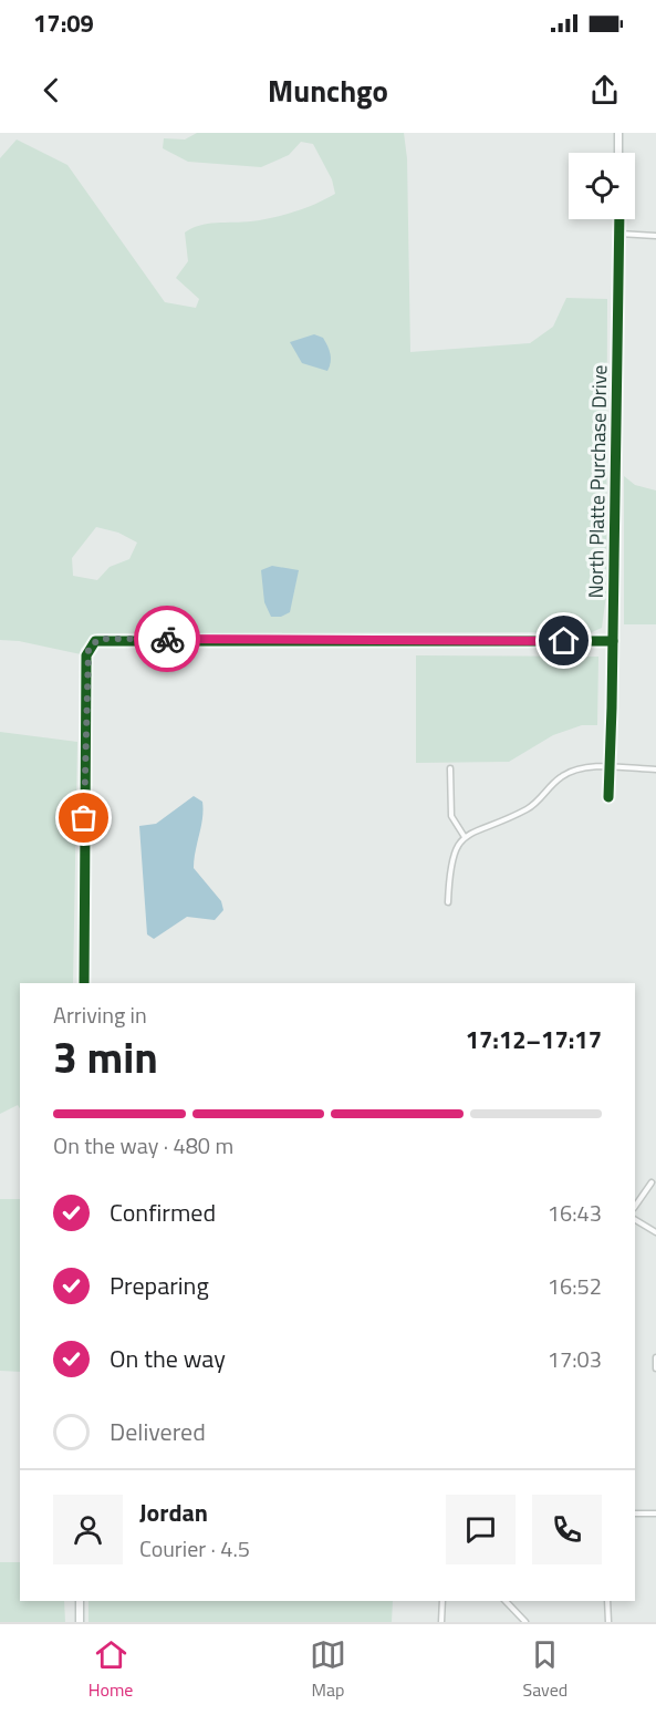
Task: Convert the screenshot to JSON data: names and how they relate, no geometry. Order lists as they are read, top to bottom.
{
  "streets": {
    "street": ["North Platte Purchase Drive"]
  },
  "page": {
    "status": "17:09",
    "header": "Munchgo",
    "heading": ["3 min", "Arriving in", "17:12–17:17"],
    "panel": ["Jordan", "Courier · 4.5"],
    "bar": "On the way · 480 m",
    "list": [
      ["Confirmed", "16:43"],
      ["Preparing", "16:52"],
      ["On the way", "17:03"],
      "Delivered"
    ],
    "tabs": ["Home", "Map", "Saved"]
  }
}
